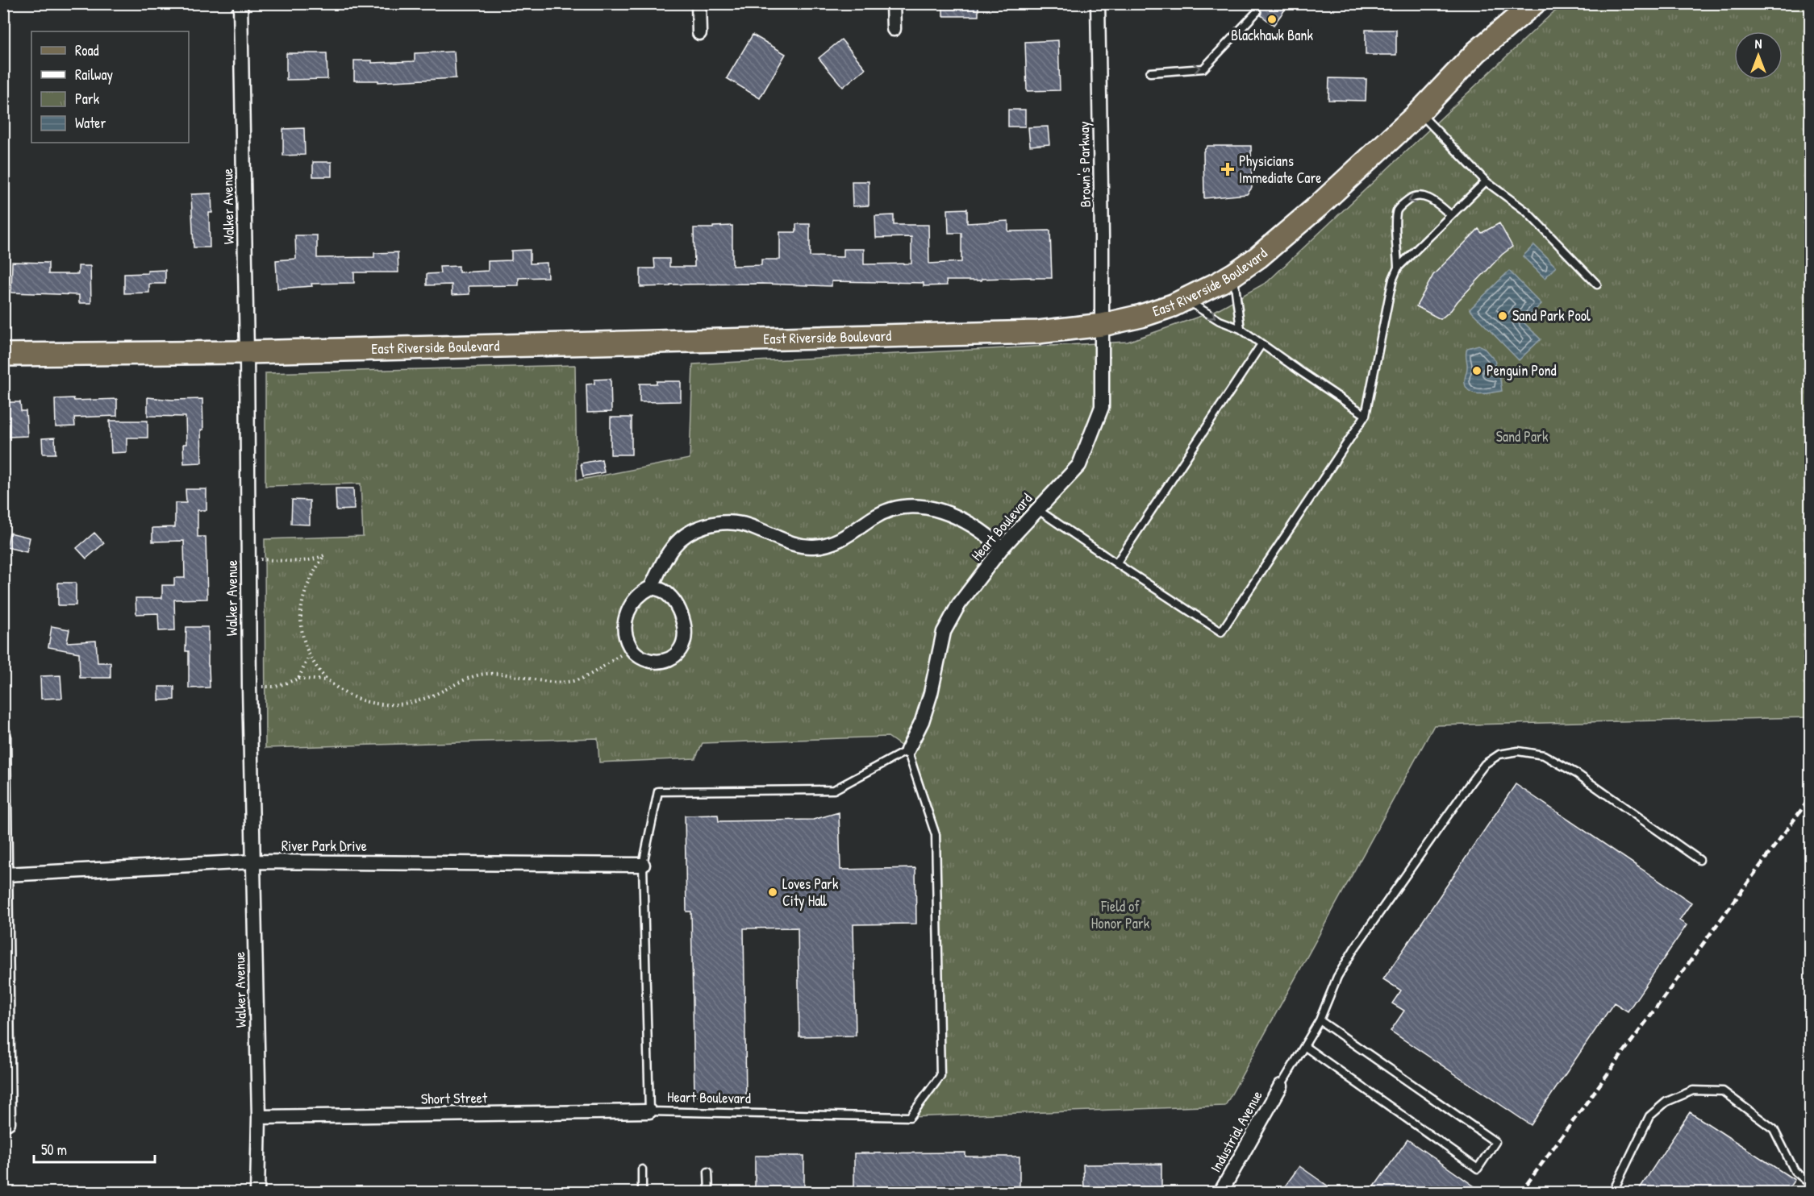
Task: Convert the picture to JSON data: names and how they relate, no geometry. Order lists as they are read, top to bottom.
{
  "streets": {
    "main road": ["East Riverside Boulevard"],
    "street": [
      "Brown's Parkway",
      "Walker Avenue",
      "Heart Boulevard",
      "River Park Drive",
      "Short Street",
      "Industrial Avenue"
    ]
  },
  "crossings": [
    ["Brown's Parkway", "East Riverside Boulevard"],
    ["Brown's Parkway", "Heart Boulevard"],
    ["Walker Avenue", "East Riverside Boulevard"],
    ["Walker Avenue", "River Park Drive"],
    ["Walker Avenue", "Short Street"],
    ["East Riverside Boulevard", "Heart Boulevard"],
    ["Heart Boulevard", "River Park Drive"],
    ["Heart Boulevard", "Short Street"]
  ],
  "parks": ["Sand Park", "Field of Honor Park"],
  "places": {
    "other": [
      "Blackhawk Bank",
      "Sand Park Pool",
      "Penguin Pond",
      "Loves Park City Hall"
    ],
    "health": ["Physicians Immediate Care"]
  },
  "legend": [
    "Road",
    "Railway",
    "Park",
    "Water"
  ],
  "scale_bar": "50 m",
  "north": "top"
}
